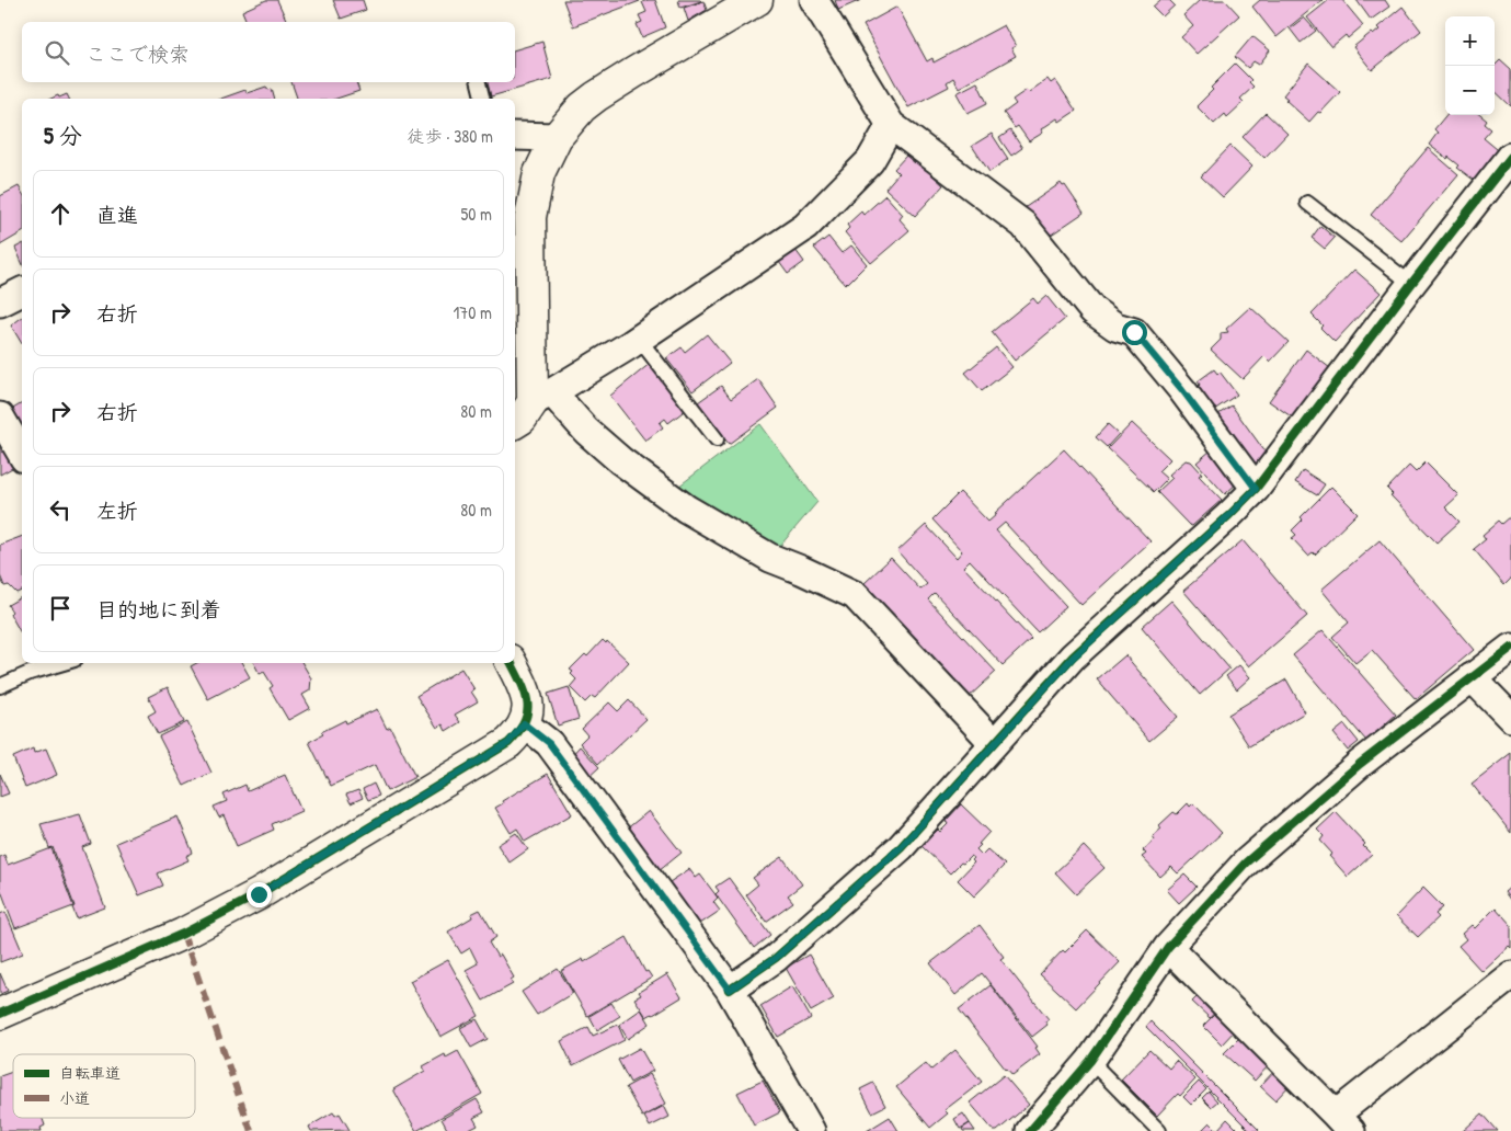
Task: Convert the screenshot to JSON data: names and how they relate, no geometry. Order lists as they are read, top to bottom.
{
  "legend": ["自転車道", "小道"],
  "page": {
    "map_buttons": ["+", "−"],
    "search": "ここで検索",
    "heading": ["5 分", "徒歩 · 380 m"],
    "list": [
      ["直進", "50 m"],
      ["右折", "170 m"],
      ["右折", "80 m"],
      ["左折", "80 m"],
      "目的地に到着"
    ]
  }
}
